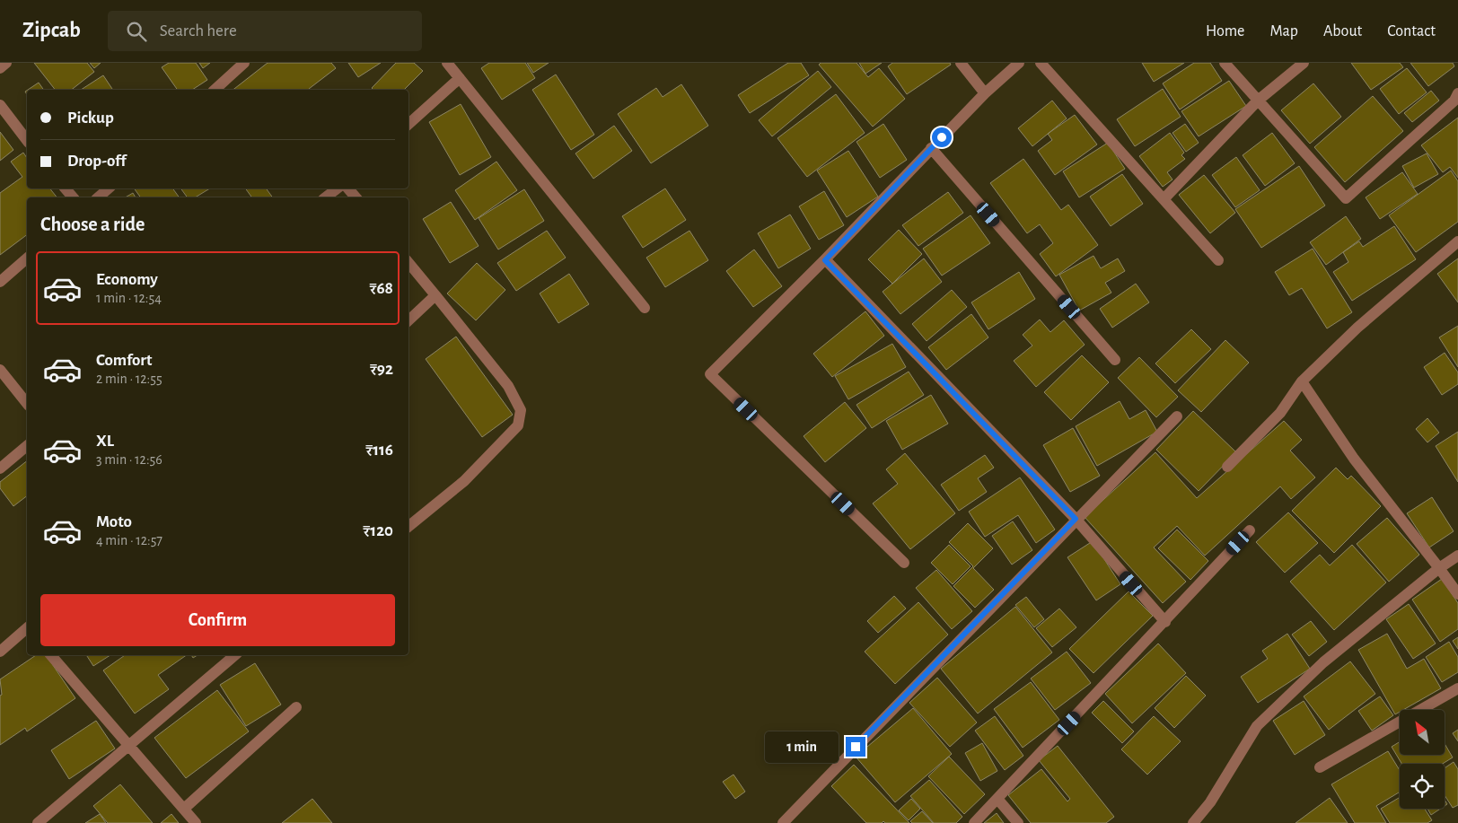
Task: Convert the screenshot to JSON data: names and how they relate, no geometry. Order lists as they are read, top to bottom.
{
  "north": "top left",
  "page": {
    "header": "Zipcab",
    "search": "Search here",
    "nav": [
      "Home",
      "Map",
      "About",
      "Contact"
    ],
    "banner": ["Pickup", "Drop-off"],
    "heading": "Choose a ride",
    "list": [
      {
        "name": "Economy",
        "note": "1 min · 12:54",
        "value": "₹68"
      },
      {
        "name": "Comfort",
        "note": "2 min · 12:55",
        "value": "₹92"
      },
      {
        "name": "XL",
        "note": "3 min · 12:56",
        "value": "₹116"
      },
      {
        "name": "Moto",
        "note": "4 min · 12:57",
        "value": "₹120"
      }
    ],
    "buttons": "Confirm",
    "bubble": "1 min"
  }
}
